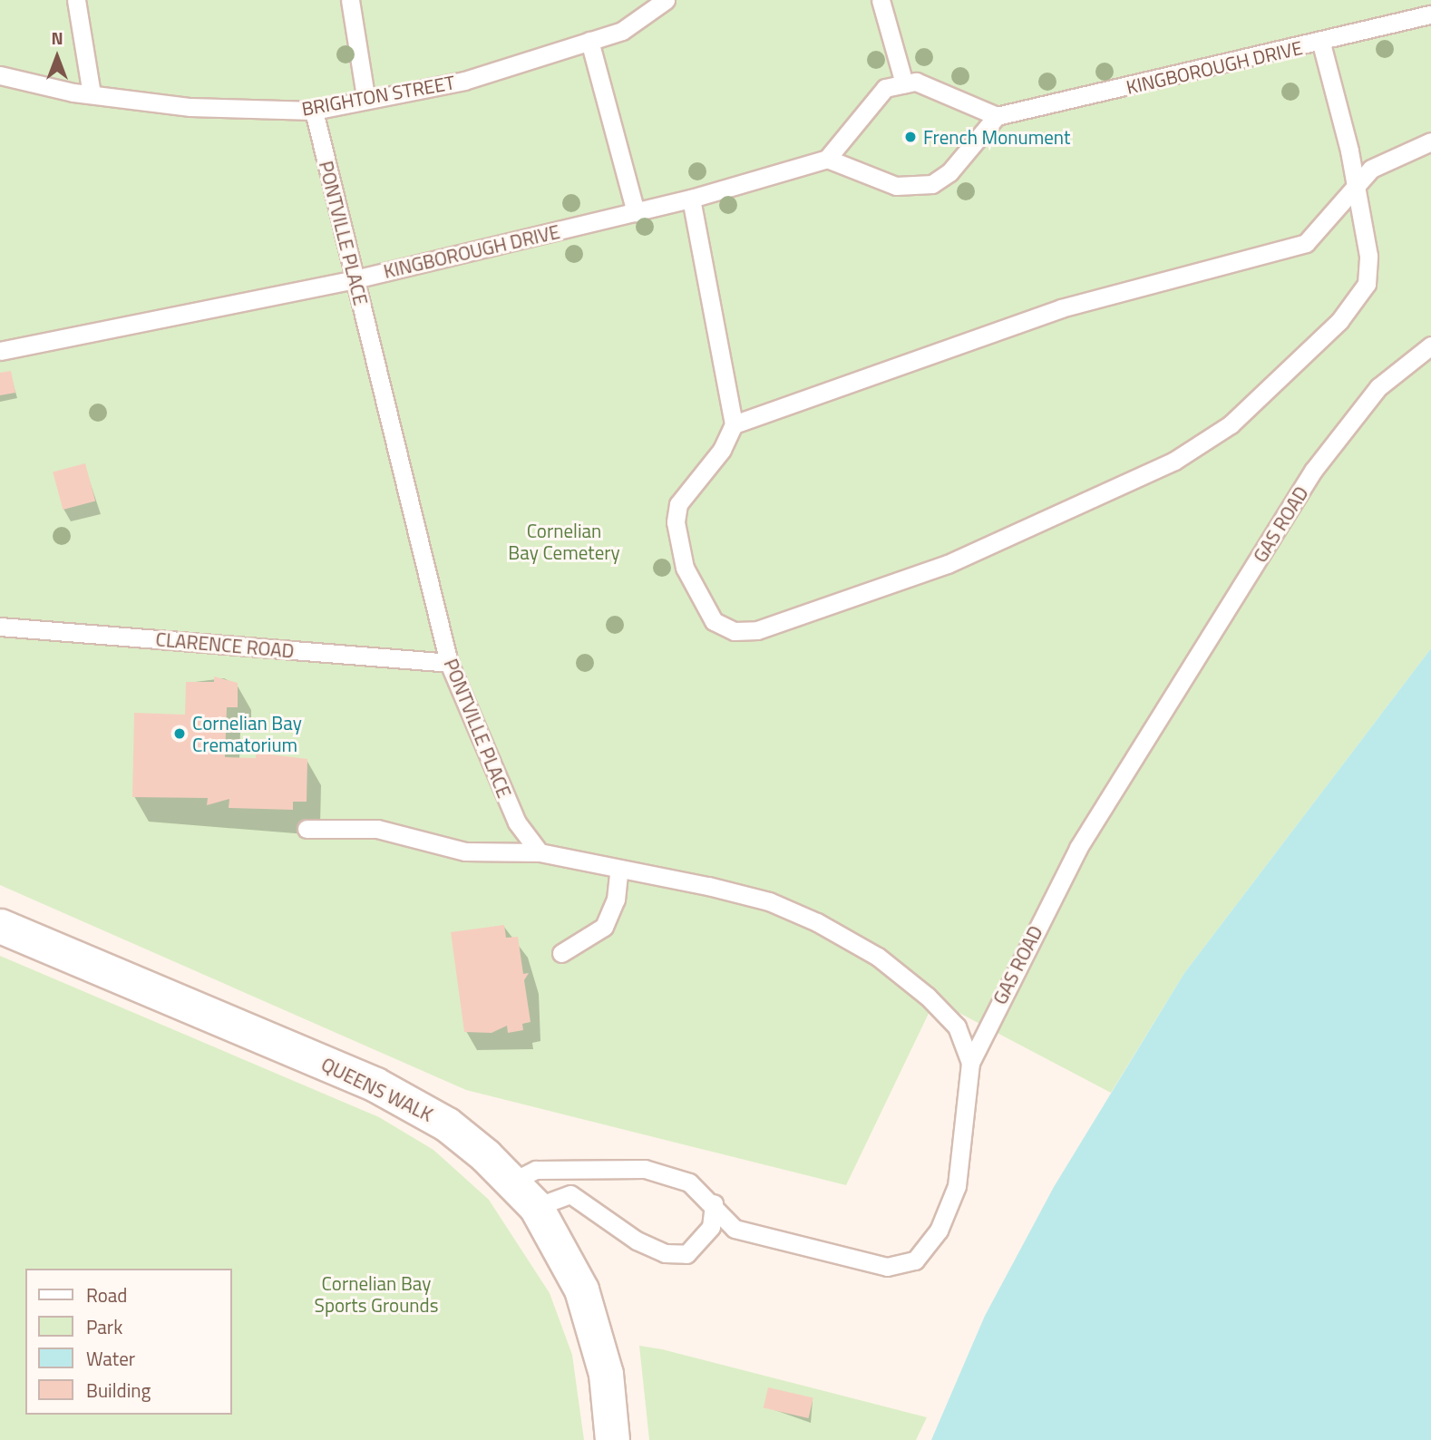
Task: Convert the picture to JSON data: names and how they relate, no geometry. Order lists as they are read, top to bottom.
{
  "streets": {
    "street": ["QUEENS WALK"],
    "lane": [
      "KINGBOROUGH DRIVE",
      "BRIGHTON STREET",
      "PONTVILLE PLACE",
      "GAS ROAD",
      "CLARENCE ROAD"
    ]
  },
  "crossings": [
    ["KINGBOROUGH DRIVE", "PONTVILLE PLACE"],
    ["BRIGHTON STREET", "PONTVILLE PLACE"],
    ["PONTVILLE PLACE", "CLARENCE ROAD"],
    ["GAS ROAD", "QUEENS WALK"]
  ],
  "parks": ["Cornelian Bay Cemetery", "Cornelian Bay Sports Grounds"],
  "places": ["French Monument", "Cornelian Bay Crematorium"],
  "legend": [
    "Road",
    "Park",
    "Water",
    "Building"
  ],
  "north": "top"
}
